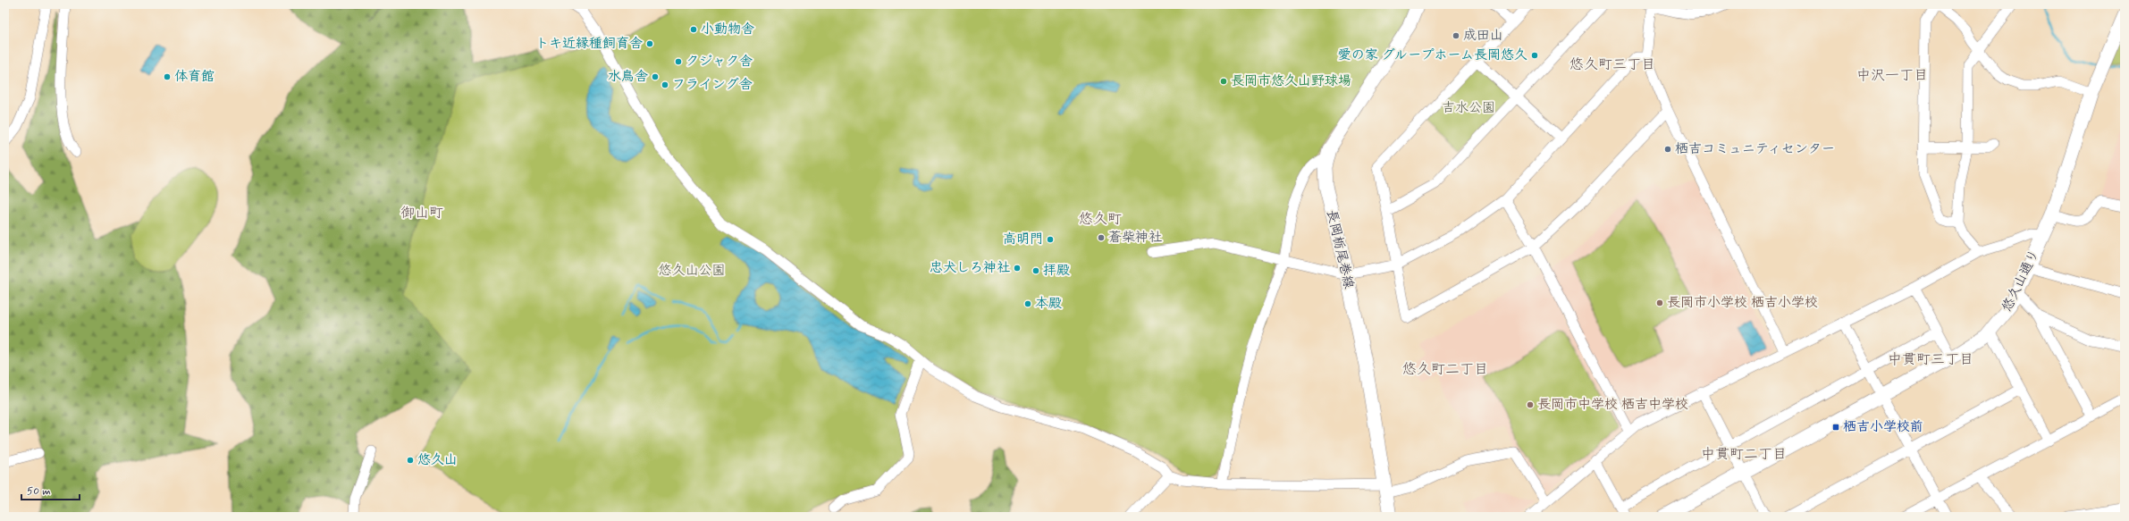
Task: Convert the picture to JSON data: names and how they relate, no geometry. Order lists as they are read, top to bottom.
{
  "streets": {
    "main road": ["長岡栃尾巻線", "悠久山通り"]
  },
  "districts": [
    "悠久町三丁目",
    "中沢一丁目",
    "御山町",
    "悠久町",
    "中貫町三丁目",
    "悠久町二丁目",
    "中貫町二丁目"
  ],
  "parks": ["吉水公園", "悠久山公園"],
  "places": {
    "other": [
      "小動物舎",
      "成田山",
      "トキ近縁種飼育舎",
      "愛の家 グループホーム長岡悠久",
      "クジャク舎",
      "体育館",
      "水鳥舎",
      "長岡市悠久山野球場",
      "フライング舎",
      "栖吉コミュニティセンター",
      "蒼柴神社",
      "高明門",
      "忠犬しろ神社",
      "拝殿",
      "長岡市小学校 栖吉小学校",
      "本殿",
      "長岡市中学校 栖吉中学校",
      "悠久山"
    ],
    "transit": ["栖吉小学校前"]
  },
  "scale_bar": "50 m"
}
